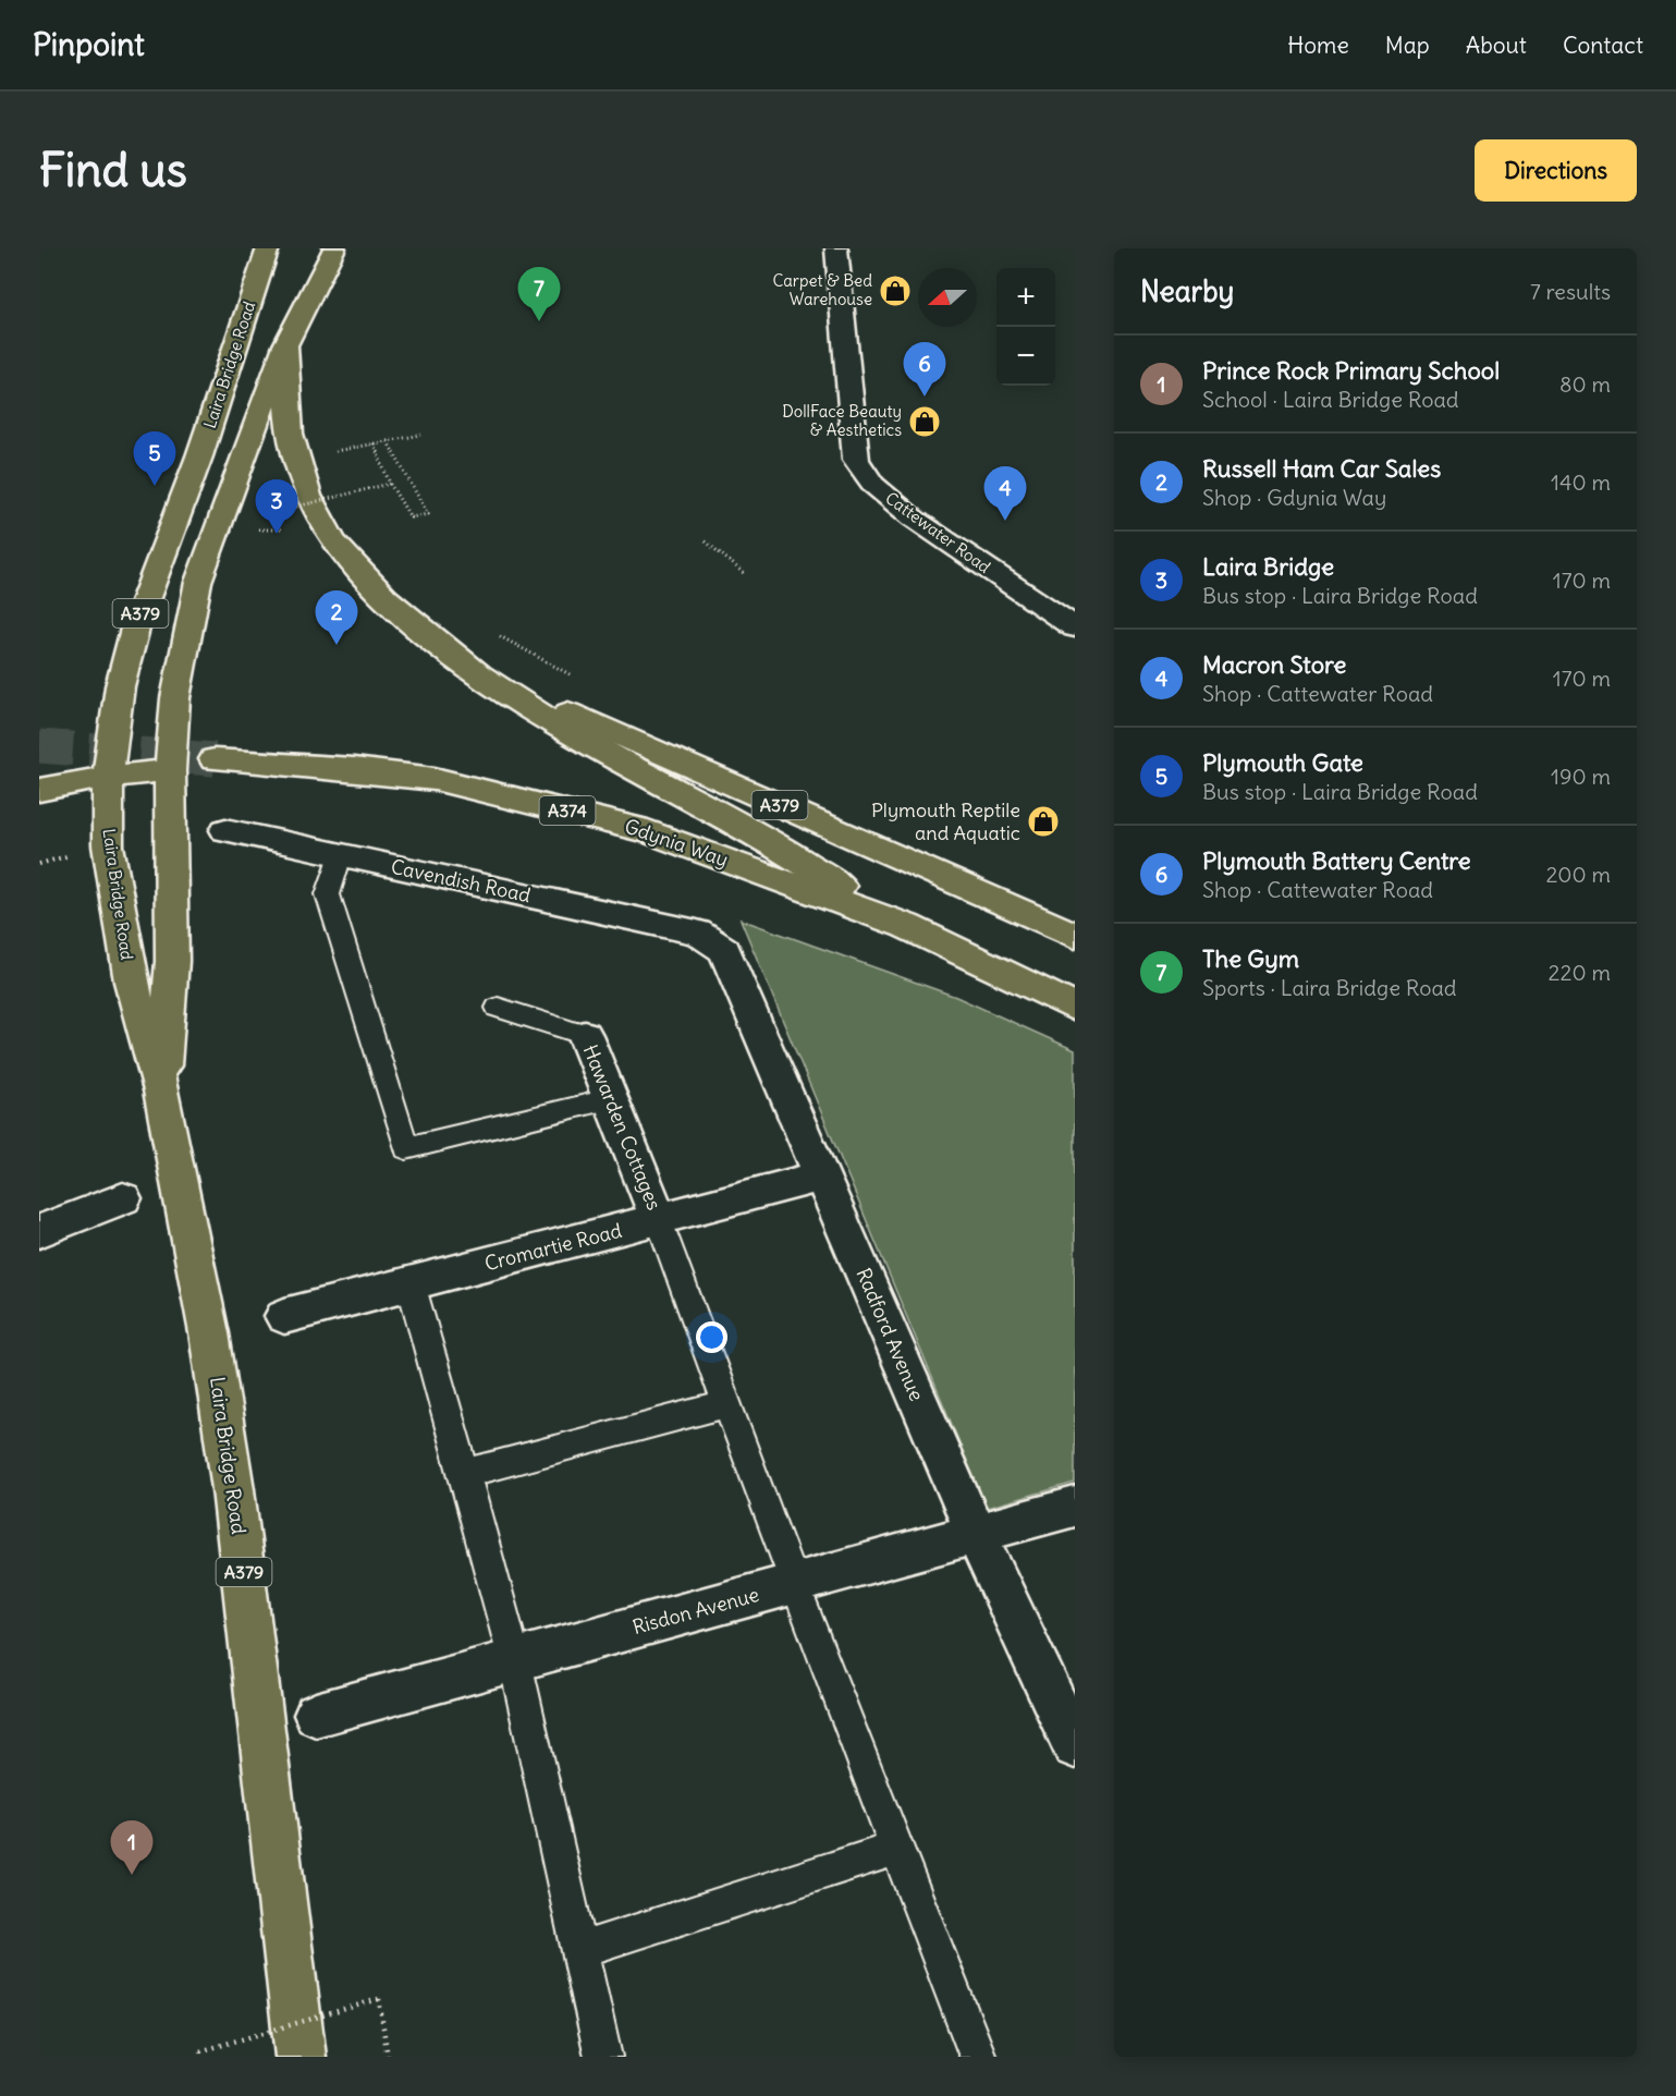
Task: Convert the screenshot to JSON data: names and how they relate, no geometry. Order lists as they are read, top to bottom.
{
  "streets": {
    "main road": [
      "Laira Bridge Road",
      "A379",
      "A374",
      "Gdynia Way"
    ],
    "street": [
      "Cattewater Road",
      "Cavendish Road",
      "Hawarden Cottages",
      "Cromartie Road",
      "Radford Avenue",
      "Risdon Avenue"
    ]
  },
  "crossings": [
    ["Laira Bridge Road", "A379"],
    ["A379", "Gdynia Way"],
    ["Cavendish Road", "Radford Avenue"],
    ["Hawarden Cottages", "Cromartie Road"],
    ["Cromartie Road", "Radford Avenue"],
    ["Radford Avenue", "Risdon Avenue"]
  ],
  "places": {
    "shop": ["Carpet & Bed Warehouse", "DollFace Beauty & Aesthetics", "Plymouth Reptile and Aquatic"]
  },
  "north": "left",
  "page": {
    "header": "Pinpoint",
    "nav": [
      "Home",
      "Map",
      "About",
      "Contact"
    ],
    "buttons": "Directions",
    "title": "Find us",
    "heading": ["Nearby", "7 results"],
    "pins": [
      "7",
      "6",
      "5",
      "4",
      "3",
      "2",
      "1"
    ],
    "map_buttons": ["+", "−"],
    "list": [
      {
        "mark": "1",
        "name": "Prince Rock Primary School",
        "note": "School · Laira Bridge Road",
        "value": "80 m"
      },
      {
        "mark": "2",
        "name": "Russell Ham Car Sales",
        "note": "Shop · Gdynia Way",
        "value": "140 m"
      },
      {
        "mark": "3",
        "name": "Laira Bridge",
        "note": "Bus stop · Laira Bridge Road",
        "value": "170 m"
      },
      {
        "mark": "4",
        "name": "Macron Store",
        "note": "Shop · Cattewater Road",
        "value": "170 m"
      },
      {
        "mark": "5",
        "name": "Plymouth Gate",
        "note": "Bus stop · Laira Bridge Road",
        "value": "190 m"
      },
      {
        "mark": "6",
        "name": "Plymouth Battery Centre",
        "note": "Shop · Cattewater Road",
        "value": "200 m"
      },
      {
        "mark": "7",
        "name": "The Gym",
        "note": "Sports · Laira Bridge Road",
        "value": "220 m"
      }
    ]
  }
}
